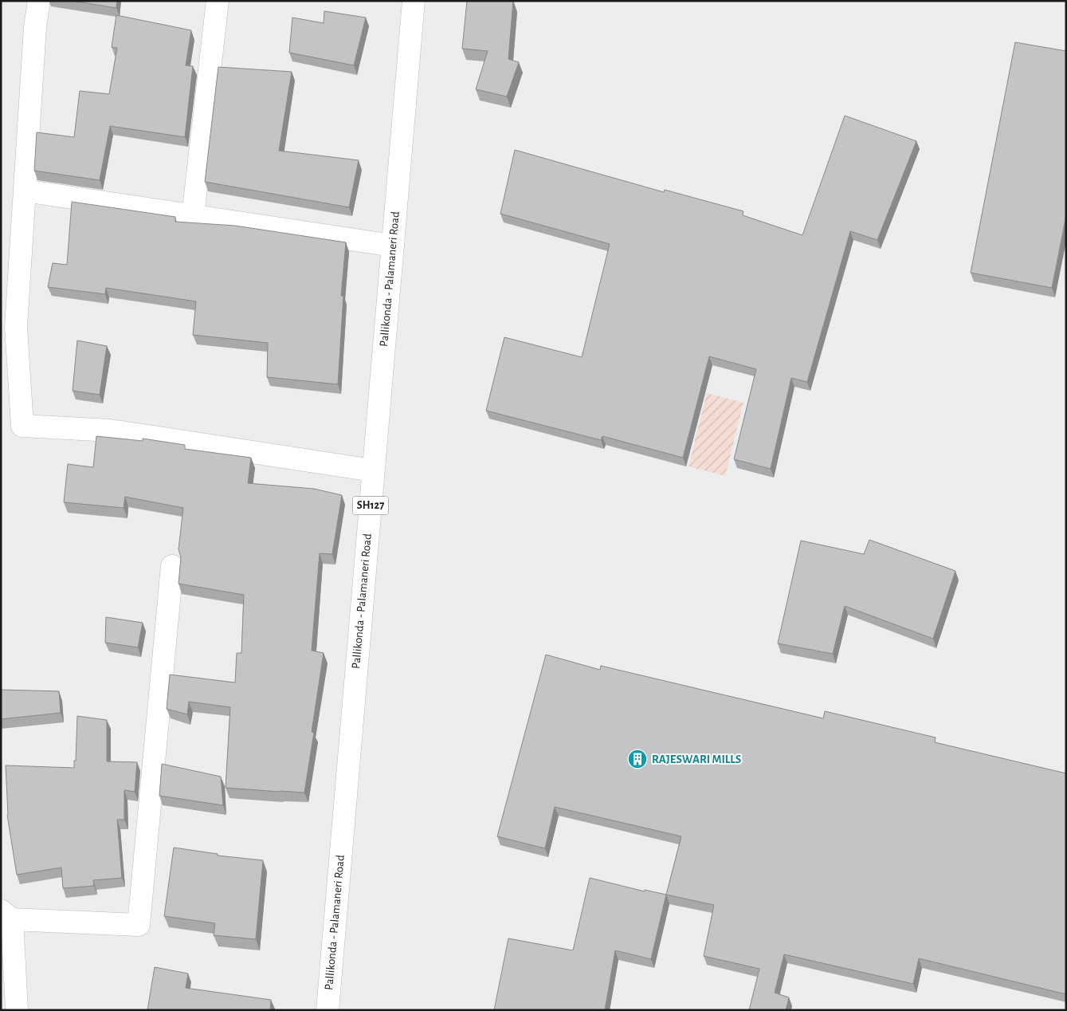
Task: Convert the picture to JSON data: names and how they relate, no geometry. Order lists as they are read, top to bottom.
{
  "streets": {
    "street": ["Pallikonda - Palamaneri Road", "SH127"]
  },
  "places": {
    "building": ["RAJESWARI MILLS"]
  }
}
